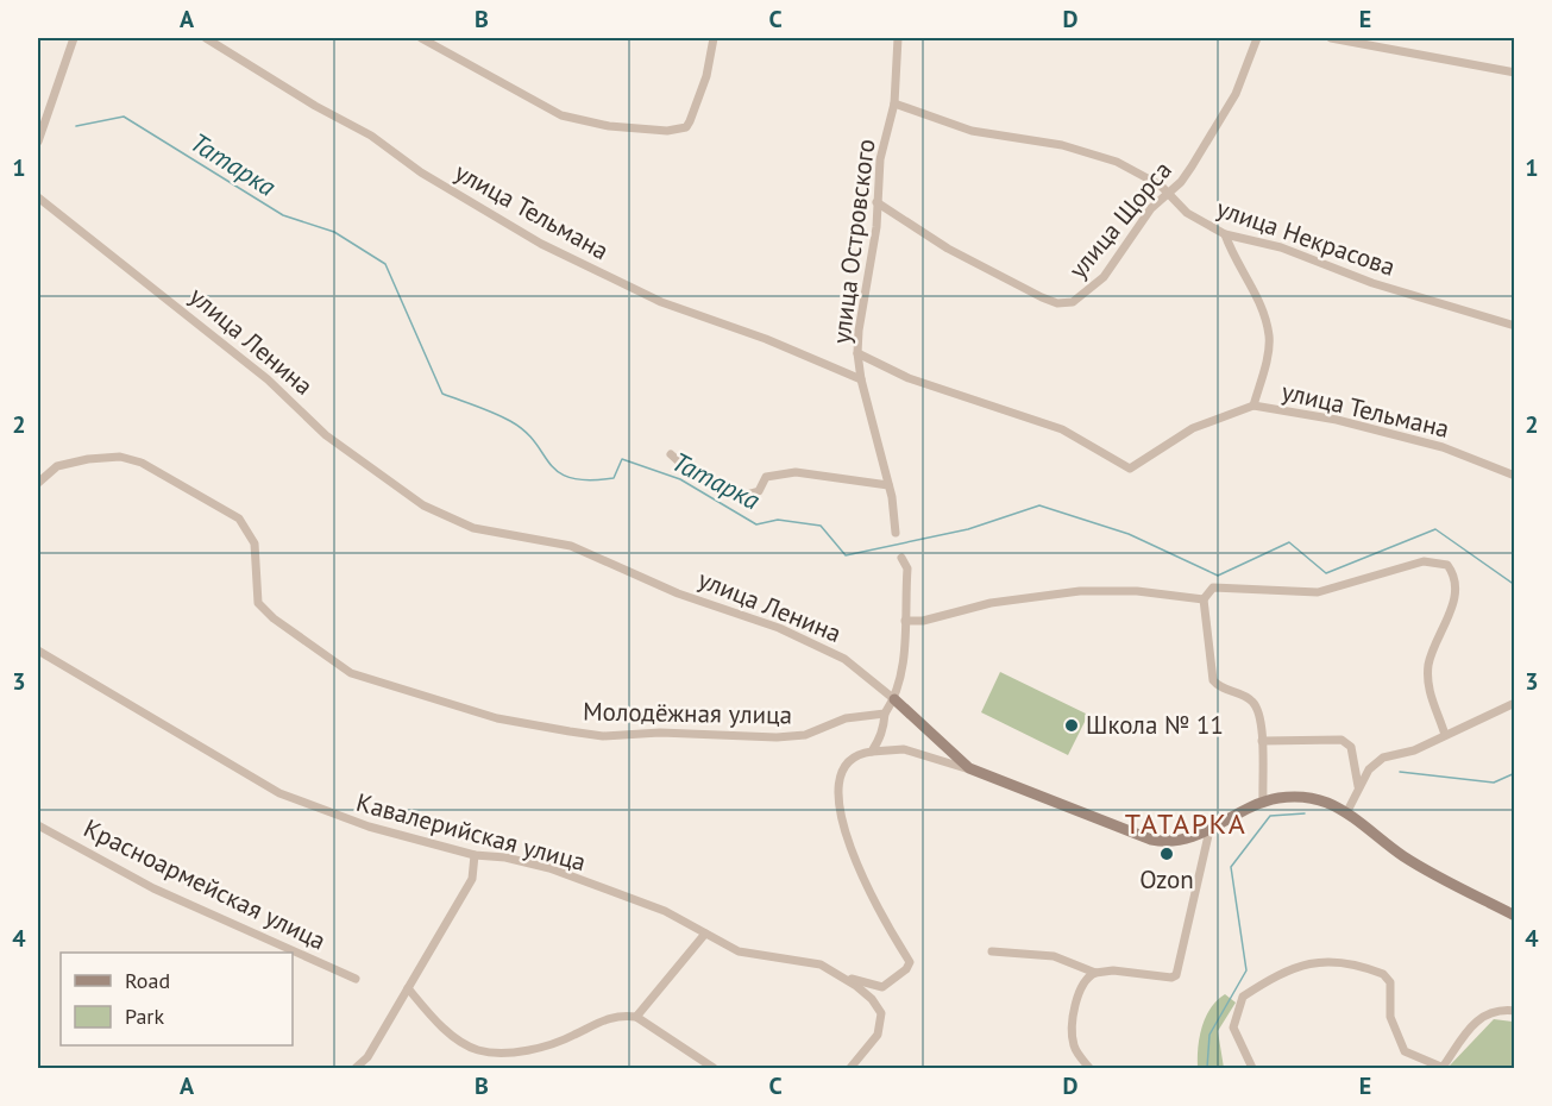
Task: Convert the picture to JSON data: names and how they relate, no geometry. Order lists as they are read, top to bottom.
{
  "streets": {
    "street": [
      "улица Тельмана",
      "улица Щорса",
      "улица Некрасова",
      "улица Островского",
      "улица Ленина",
      "Молодёжная улица",
      "Кавалерийская улица",
      "Красноармейская улица"
    ]
  },
  "crossings": [
    ["улица Тельмана", "улица Островского"],
    ["улица Щорса", "улица Некрасова"],
    ["улица Щорса", "улица Островского"],
    ["улица Некрасова", "улица Островского"]
  ],
  "districts": ["ТАТАРКА"],
  "water": ["Татарка"],
  "places": ["Школа № 11", "Ozon"],
  "legend": ["Road", "Park"],
  "grid": {
    "columns": [
      "A",
      "B",
      "C",
      "D",
      "E"
    ],
    "rows": [
      "1",
      "2",
      "3",
      "4"
    ]
  }
}
